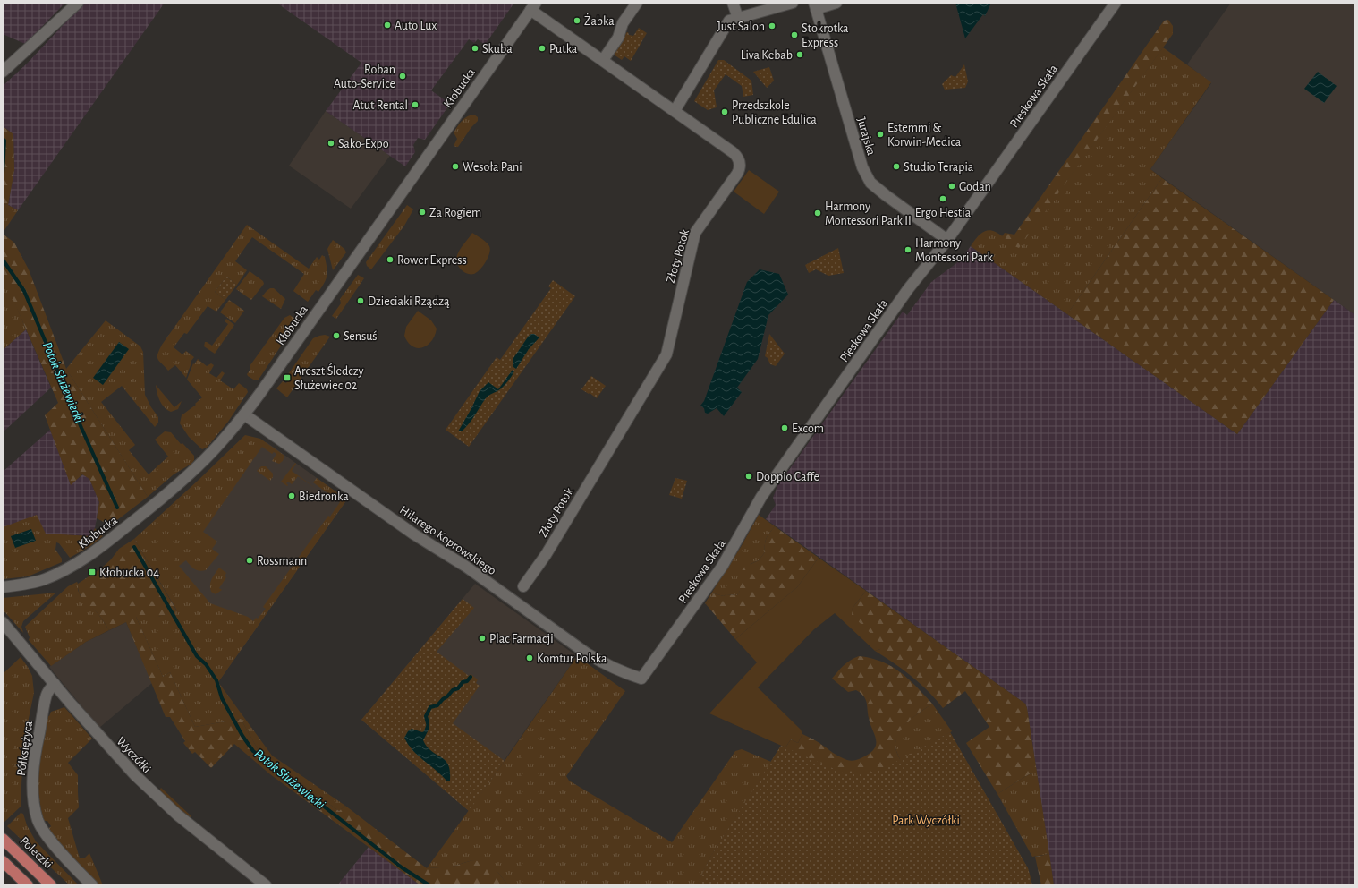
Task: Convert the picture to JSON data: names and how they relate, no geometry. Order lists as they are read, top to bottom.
{
  "streets": {
    "main road": ["Poleczki"],
    "street": [
      "Kłobucka",
      "Pieskowa Skała",
      "Jurajska",
      "Złoty Potok",
      "Hilarego Koprowskiego",
      "Półksiężyca",
      "Wyczółki"
    ]
  },
  "crossings": [
    ["Kłobucka", "Złoty Potok"],
    ["Kłobucka", "Hilarego Koprowskiego"],
    ["Pieskowa Skała", "Jurajska"],
    ["Pieskowa Skała", "Hilarego Koprowskiego"],
    ["Półksiężyca", "Wyczółki"]
  ],
  "water": ["Potok Służewiecki"],
  "parks": ["Park Wyczółki"],
  "places": {
    "other": [
      "Żabka",
      "Auto Lux",
      "Just Salon",
      "Stokrotka Express",
      "Skuba",
      "Putka",
      "Liva Kebab",
      "Roban Auto-Service",
      "Atut Rental",
      "Przedszkole Publiczne Edulica",
      "Estemmi & Korwin-Medica",
      "Sako-Expo",
      "Wesoła Pani",
      "Studio Terapia",
      "Godan",
      "Ergo Hestia",
      "Za Rogiem",
      "Harmony Montessori Park II",
      "Harmony Montessori Park",
      "Rower Express",
      "Dzieciaki Rządzą",
      "Sensuś",
      "Excom",
      "Doppio Caffe",
      "Biedronka",
      "Rossmann",
      "Plac Farmacji",
      "Komtur Polska"
    ],
    "transit": ["Areszt Śledczy Służewiec 02", "Kłobucka 04"]
  }
}
